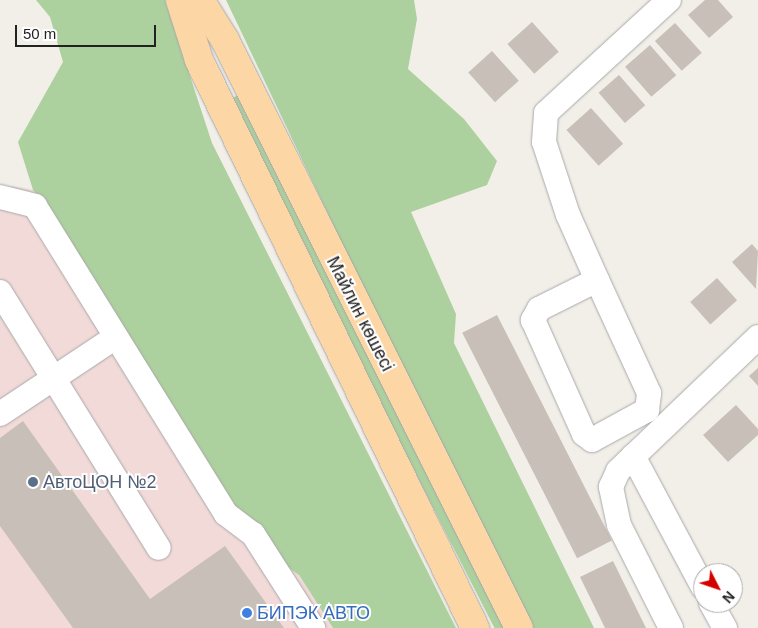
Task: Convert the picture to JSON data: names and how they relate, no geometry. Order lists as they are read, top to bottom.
{
  "streets": {
    "main road": ["Майлин көшесі"]
  },
  "places": ["АвтоЦОН №2", "БИПЭК АВТО"],
  "scale_bar": "50 m",
  "north": "bottom right"
}
